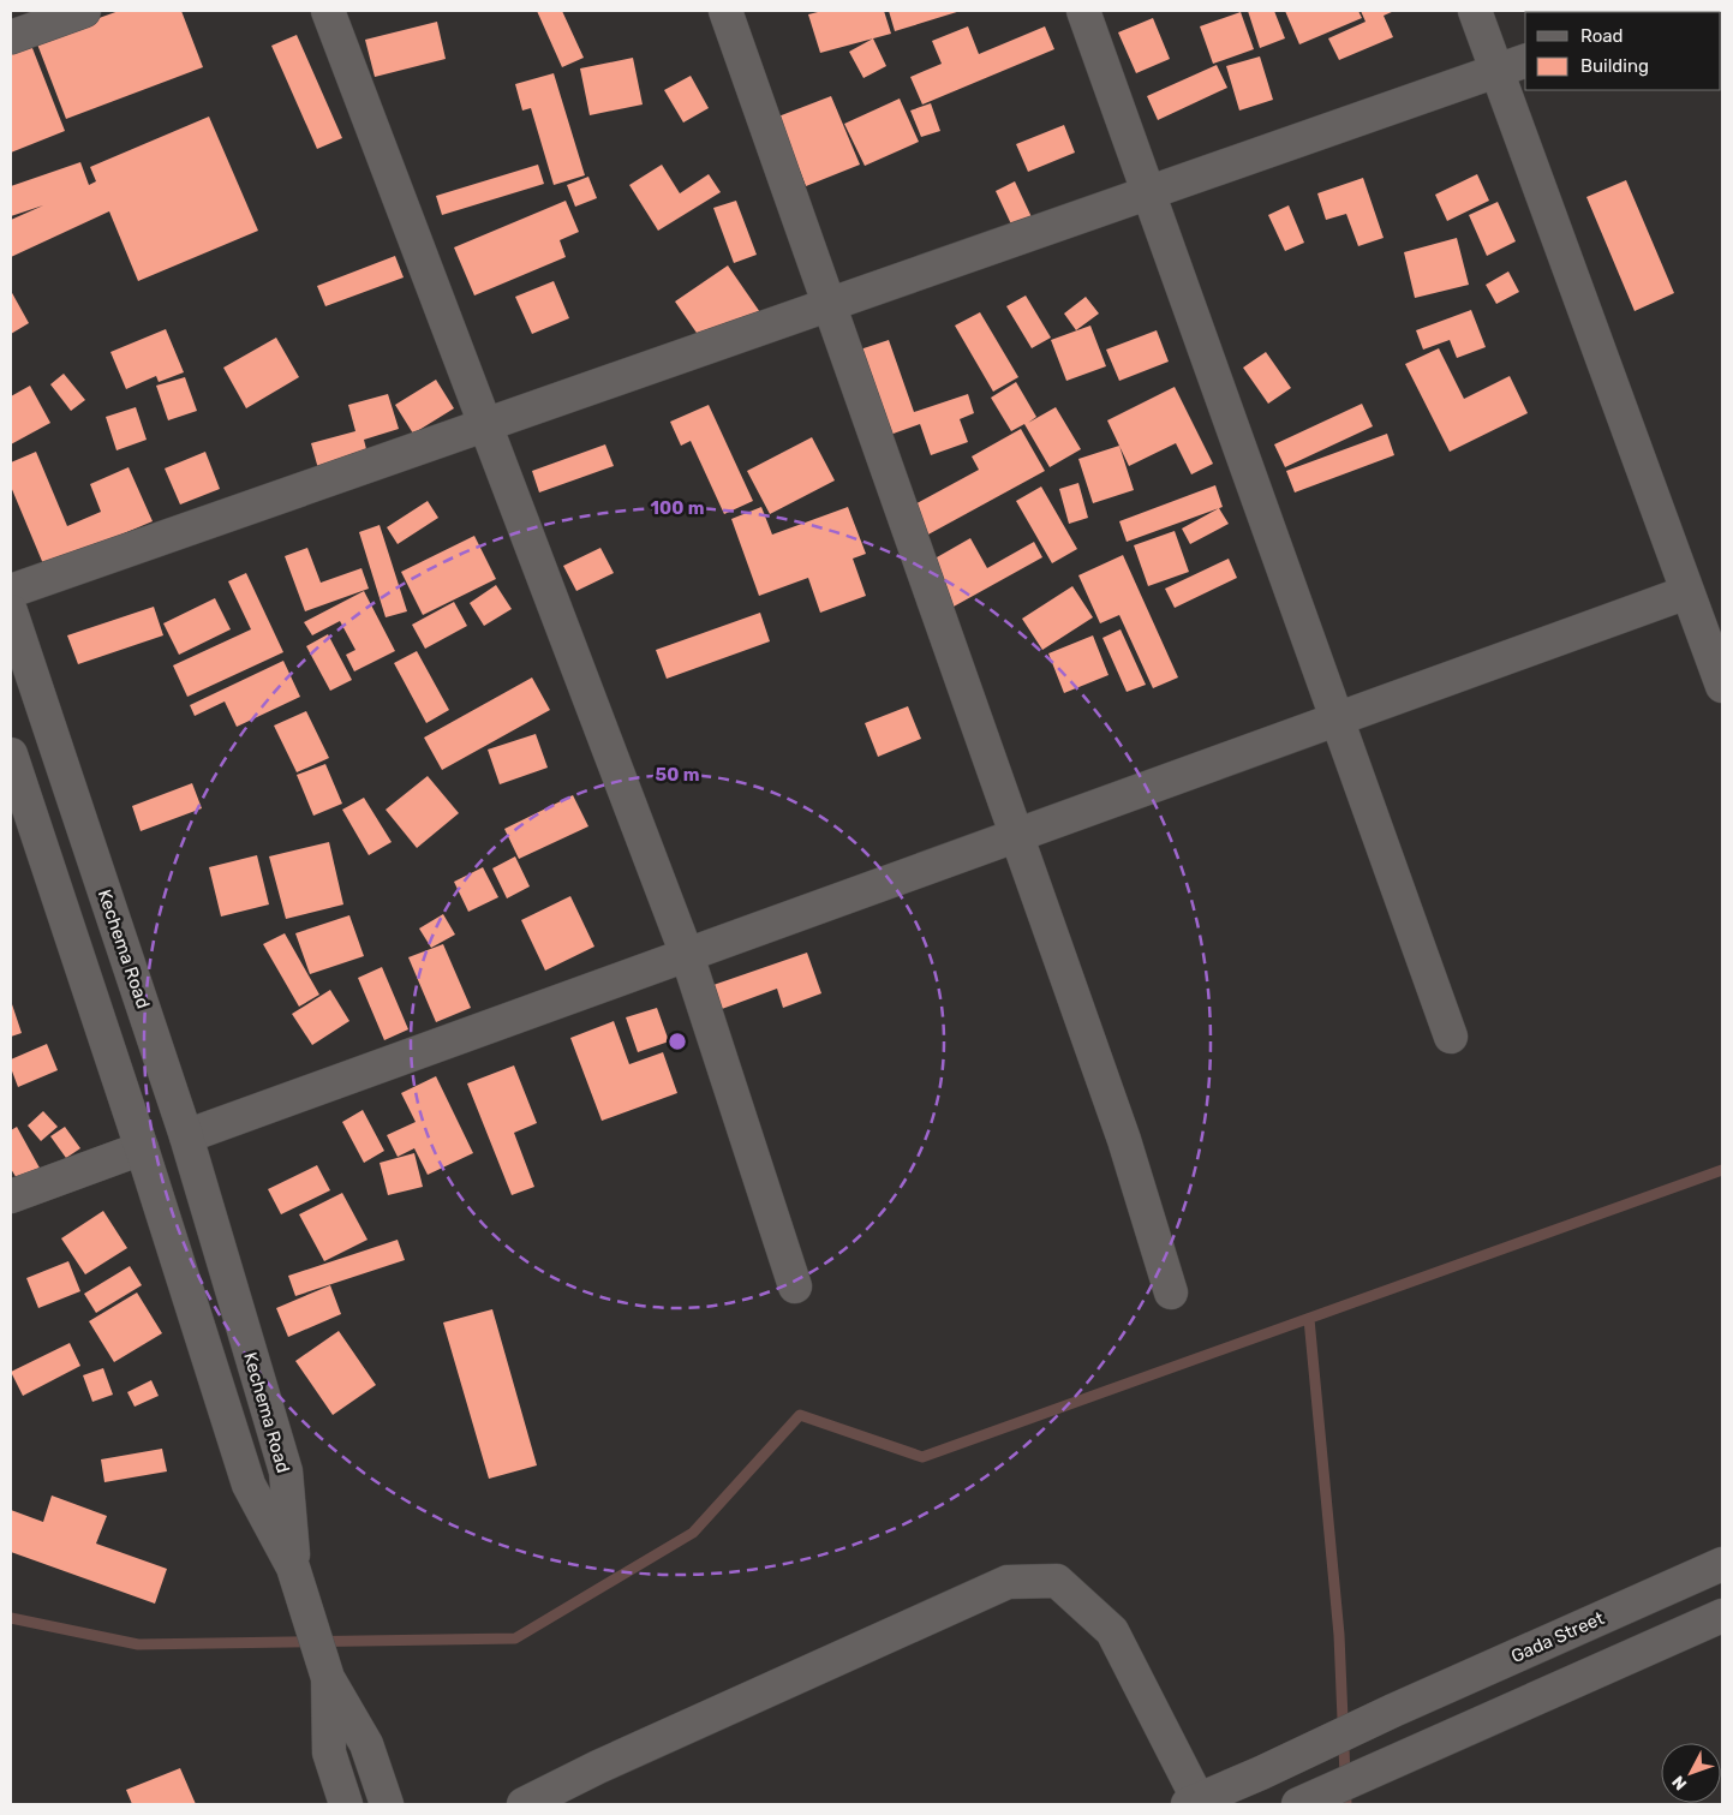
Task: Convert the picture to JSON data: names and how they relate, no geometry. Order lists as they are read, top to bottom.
{
  "streets": {
    "street": ["Kechema Road", "Gada Street"]
  },
  "legend": ["Road", "Building"],
  "north": "bottom left",
  "rings": ["100 m", "50 m"]
}
